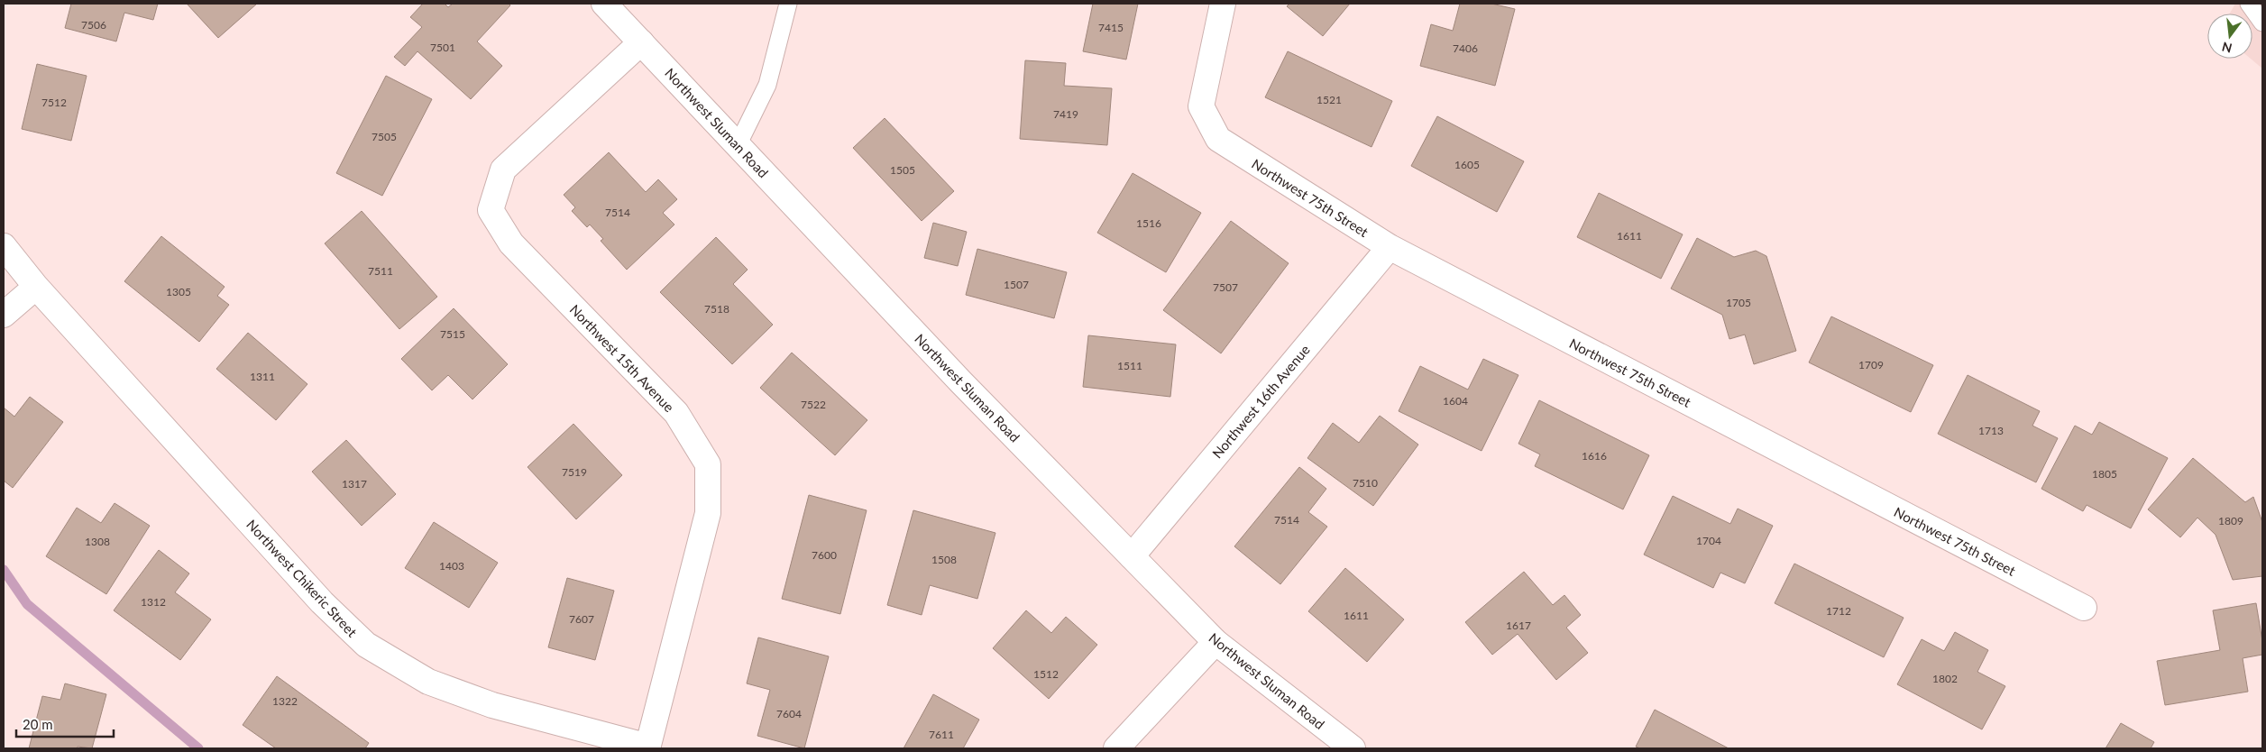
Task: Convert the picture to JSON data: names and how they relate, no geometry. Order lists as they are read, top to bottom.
{
  "streets": {
    "street": [
      "Northwest Sluman Road",
      "Northwest 75th Street",
      "Northwest 15th Avenue",
      "Northwest 16th Avenue",
      "Northwest Chikeric Street"
    ]
  },
  "crossings": [
    ["Northwest Sluman Road", "Northwest 15th Avenue"],
    ["Northwest Sluman Road", "Northwest 16th Avenue"],
    ["Northwest 75th Street", "Northwest 16th Avenue"],
    ["Northwest 15th Avenue", "Northwest Chikeric Street"]
  ],
  "house_numbers": [
    "7506",
    "7415",
    "7501",
    "7406",
    "1521",
    "7512",
    "7419",
    "7505",
    "1605",
    "1505",
    "7514",
    "1516",
    "1611",
    "7511",
    "1507",
    "7507",
    "1305",
    "1705",
    "7518",
    "7515",
    "1709",
    "1511",
    "1311",
    "1604",
    "7522",
    "1713",
    "1616",
    "7519",
    "1805",
    "7510",
    "1317",
    "7514",
    "1809",
    "1704",
    "1308",
    "7600",
    "1508",
    "1403",
    "1312",
    "1712",
    "1611",
    "7607",
    "1617",
    "1512",
    "1802",
    "1322",
    "7604",
    "7611"
  ],
  "scale_bar": "20 m",
  "north": "bottom"
}
